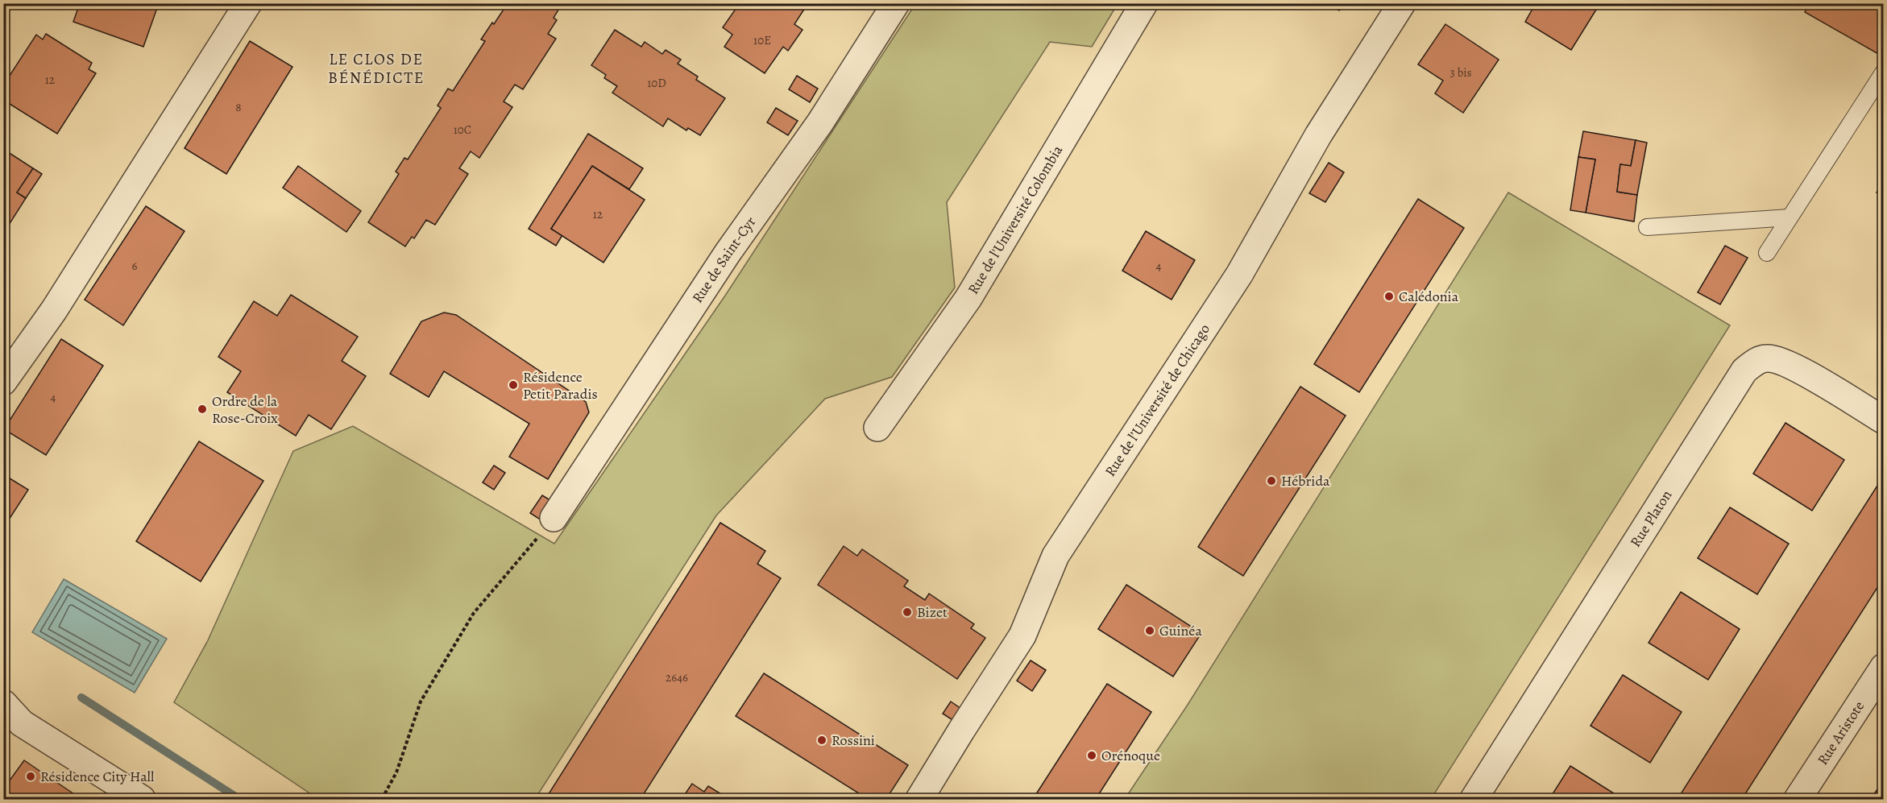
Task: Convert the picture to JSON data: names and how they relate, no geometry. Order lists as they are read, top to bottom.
{
  "streets": {
    "street": [
      "Rue de l'Université Colombia",
      "Rue de Saint-Cyr",
      "Rue de l’Université de Chicago",
      "Rue Platon",
      "Rue Aristote"
    ]
  },
  "districts": ["LE CLOS DE BÉNÉDICTE"],
  "places": [
    "Calédonia",
    "Résidence Petit Paradis",
    "Ordre de la Rose-Croix",
    "Hébrida",
    "Bizet",
    "Guinéa",
    "Rossini",
    "Orénoque",
    "Résidence City Hall"
  ],
  "house_numbers": [
    "10E",
    "3 bis",
    "12",
    "10D",
    "8",
    "10C",
    "12",
    "6",
    "4",
    "4",
    "2646"
  ]
}
